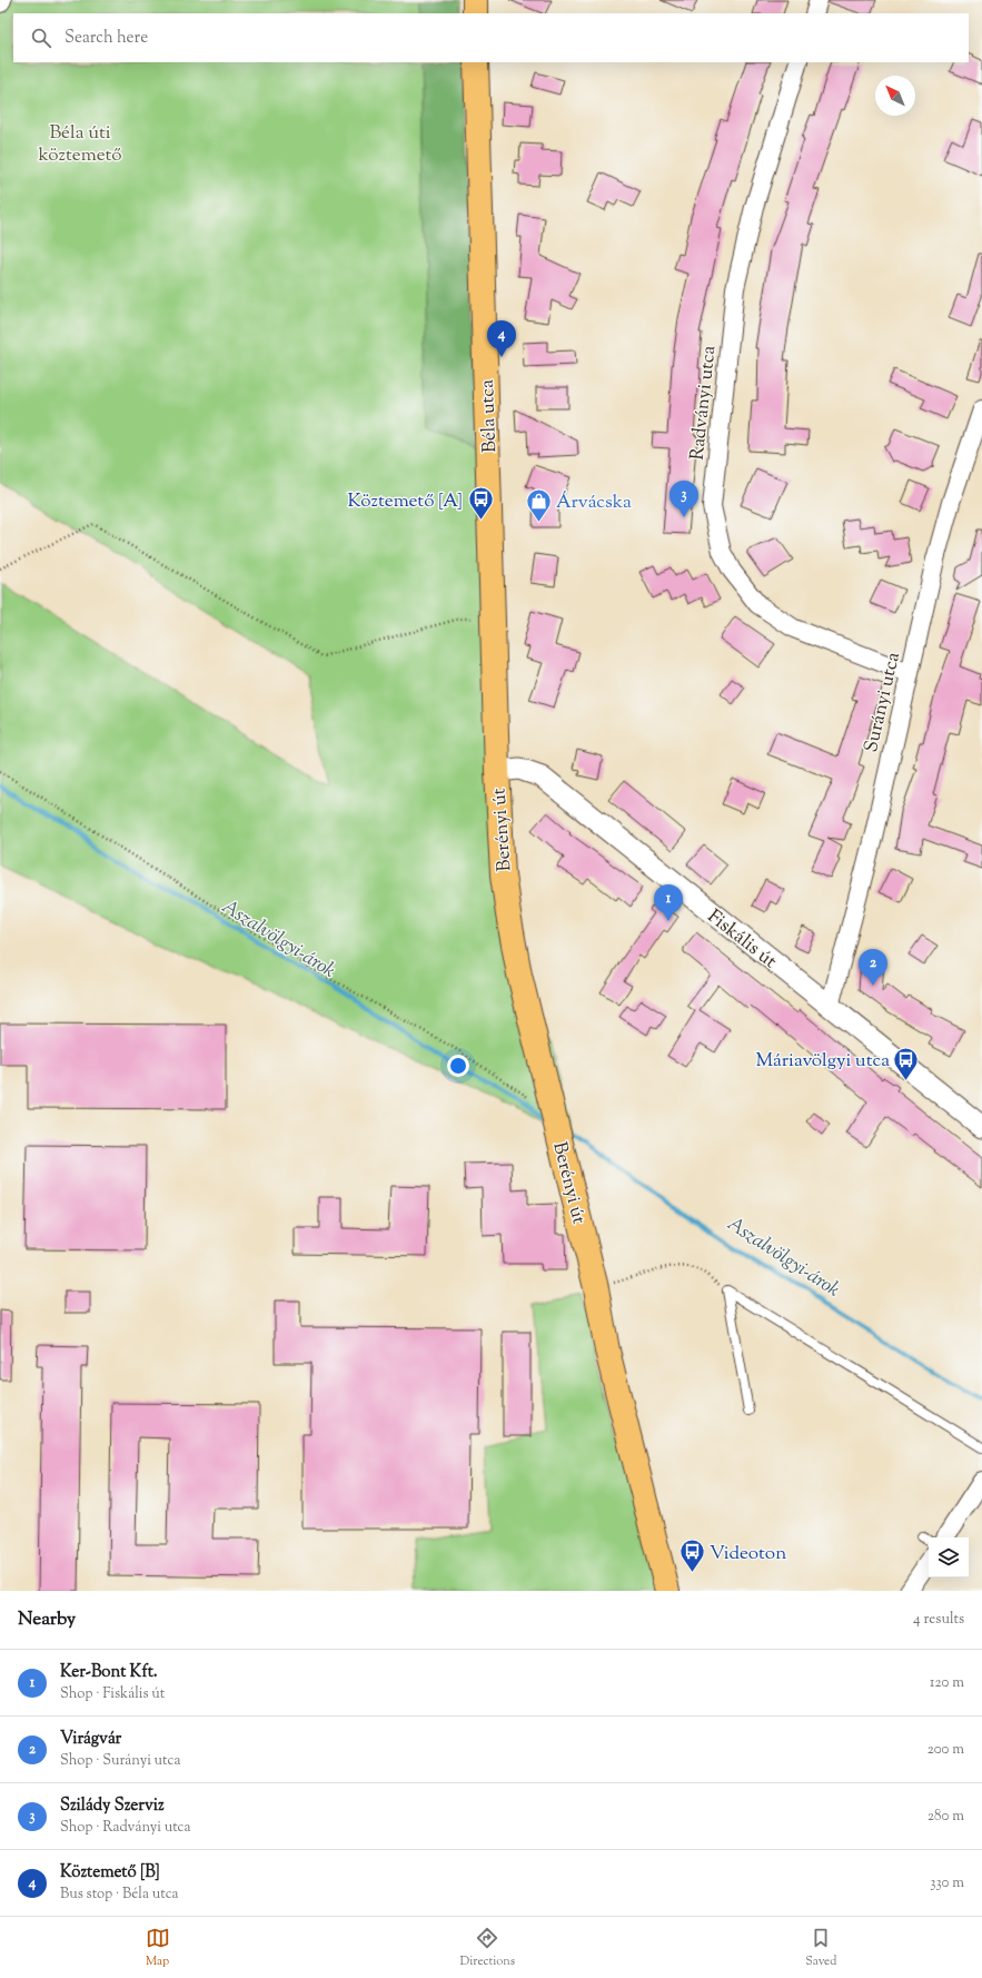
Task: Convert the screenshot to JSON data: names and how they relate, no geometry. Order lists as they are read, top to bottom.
{
  "streets": {
    "main road": ["Béla utca", "Berényi út"],
    "street": ["Radványi utca", "Surányi utca", "Fiskális út"]
  },
  "crossings": [
    ["Radványi utca", "Surányi utca"],
    ["Béla utca", "Berényi út"],
    ["Béla utca", "Fiskális út"],
    ["Surányi utca", "Fiskális út"],
    ["Berényi út", "Fiskális út"]
  ],
  "water": ["Aszalvölgyi-árok"],
  "parks": ["Béla úti köztemető"],
  "places": {
    "bus stop": ["Köztemető [A]", "Máriavölgyi utca", "Videoton"],
    "shop": ["Árvácska"]
  },
  "north": "top left",
  "page": {
    "search": "Search here",
    "pins": [
      "4",
      "3",
      "1",
      "2"
    ],
    "heading": ["Nearby", "4 results"],
    "list": [
      {
        "mark": "1",
        "name": "Ker-Bont Kft.",
        "note": "Shop · Fiskális út",
        "value": "120 m"
      },
      {
        "mark": "2",
        "name": "Virágvár",
        "note": "Shop · Surányi utca",
        "value": "200 m"
      },
      {
        "mark": "3",
        "name": "Szilády Szerviz",
        "note": "Shop · Radványi utca",
        "value": "280 m"
      },
      {
        "mark": "4",
        "name": "Köztemető [B]",
        "note": "Bus stop · Béla utca",
        "value": "330 m"
      }
    ],
    "nav": ["Map", "Directions", "Saved"]
  }
}
